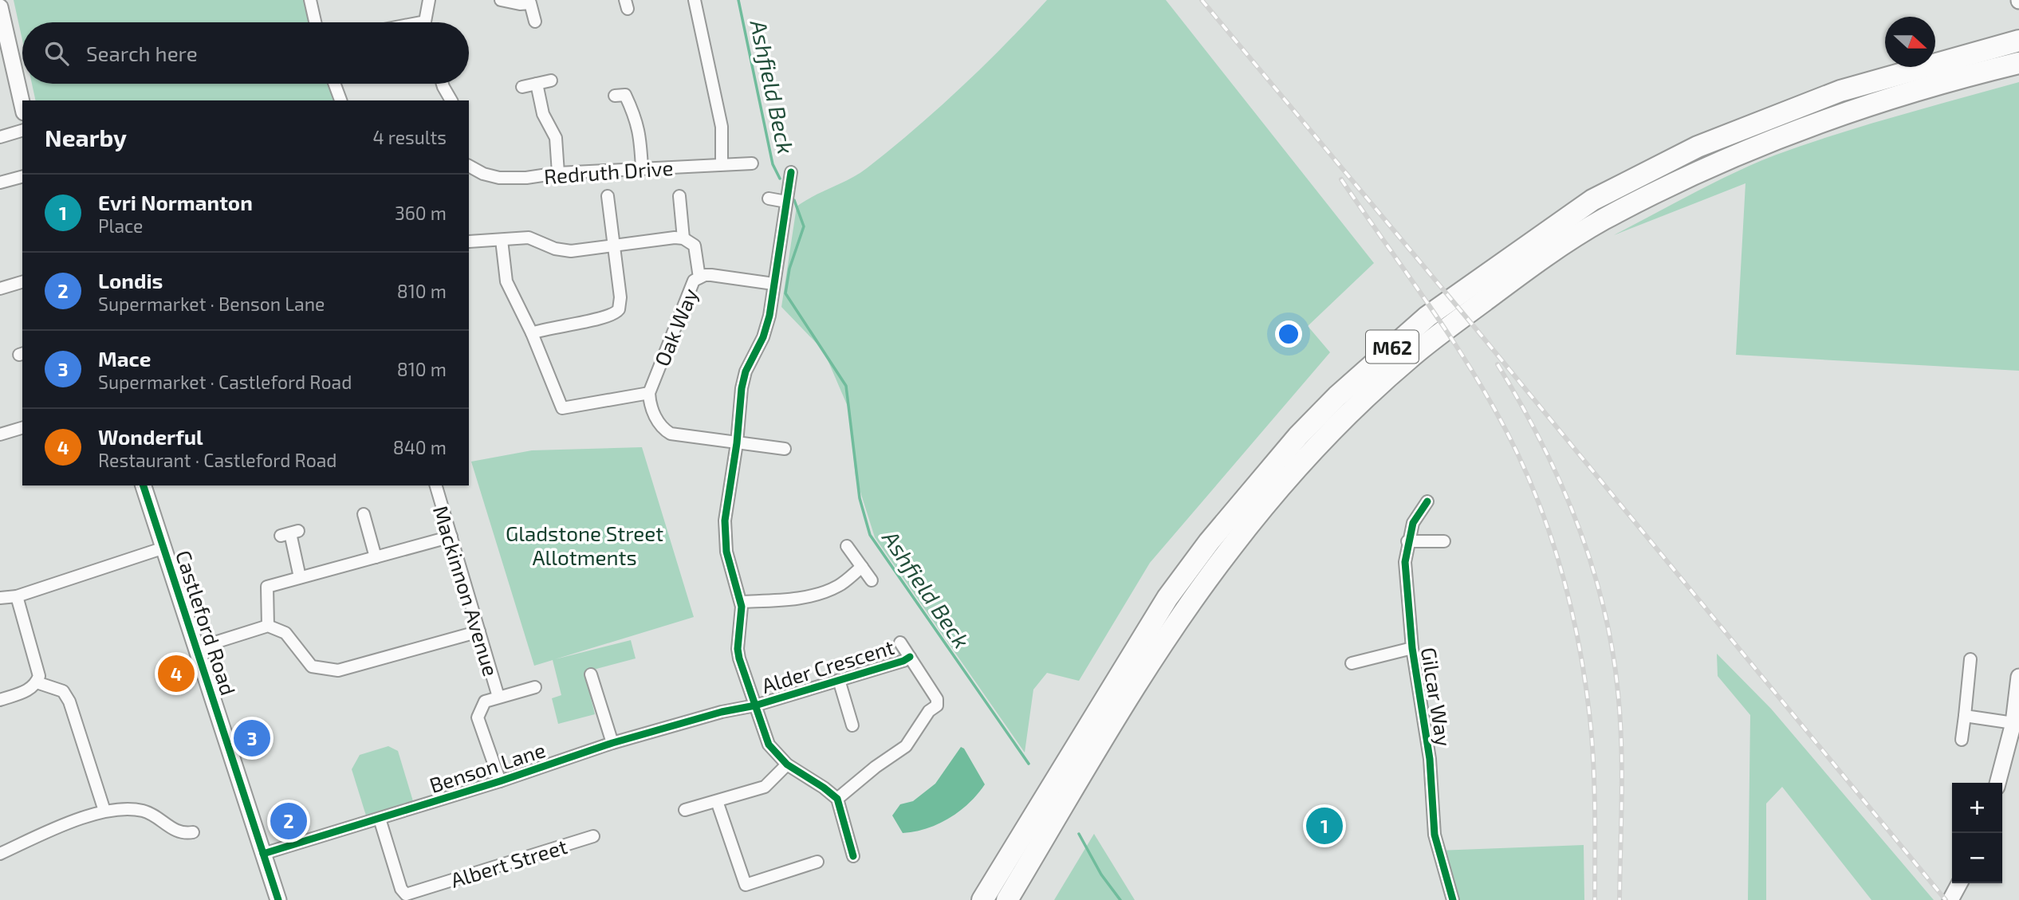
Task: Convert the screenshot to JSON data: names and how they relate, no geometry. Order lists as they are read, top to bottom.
{
  "streets": {
    "highway": ["M62"],
    "street": [
      "Redruth Drive",
      "Oak Way",
      "Mackinnon Avenue",
      "Castleford Road",
      "Alder Crescent",
      "Gilcar Way",
      "Benson Lane",
      "Albert Street"
    ]
  },
  "crossings": [
    ["Mackinnon Avenue", "Benson Lane"],
    ["Castleford Road", "Benson Lane"],
    ["Alder Crescent", "Benson Lane"],
    ["Benson Lane", "Albert Street"]
  ],
  "water": ["Ashfield Beck"],
  "parks": ["Gladstone Street Allotments"],
  "north": "right",
  "page": {
    "search": "Search here",
    "heading": ["Nearby", "4 results"],
    "list": [
      {
        "mark": "1",
        "name": "Evri Normanton",
        "note": "Place",
        "value": "360 m"
      },
      {
        "mark": "2",
        "name": "Londis",
        "note": "Supermarket · Benson Lane",
        "value": "810 m"
      },
      {
        "mark": "3",
        "name": "Mace",
        "note": "Supermarket · Castleford Road",
        "value": "810 m"
      },
      {
        "mark": "4",
        "name": "Wonderful",
        "note": "Restaurant · Castleford Road",
        "value": "840 m"
      }
    ],
    "pins": [
      "4",
      "3",
      "2",
      "1"
    ],
    "map_buttons": ["+", "−"]
  }
}
